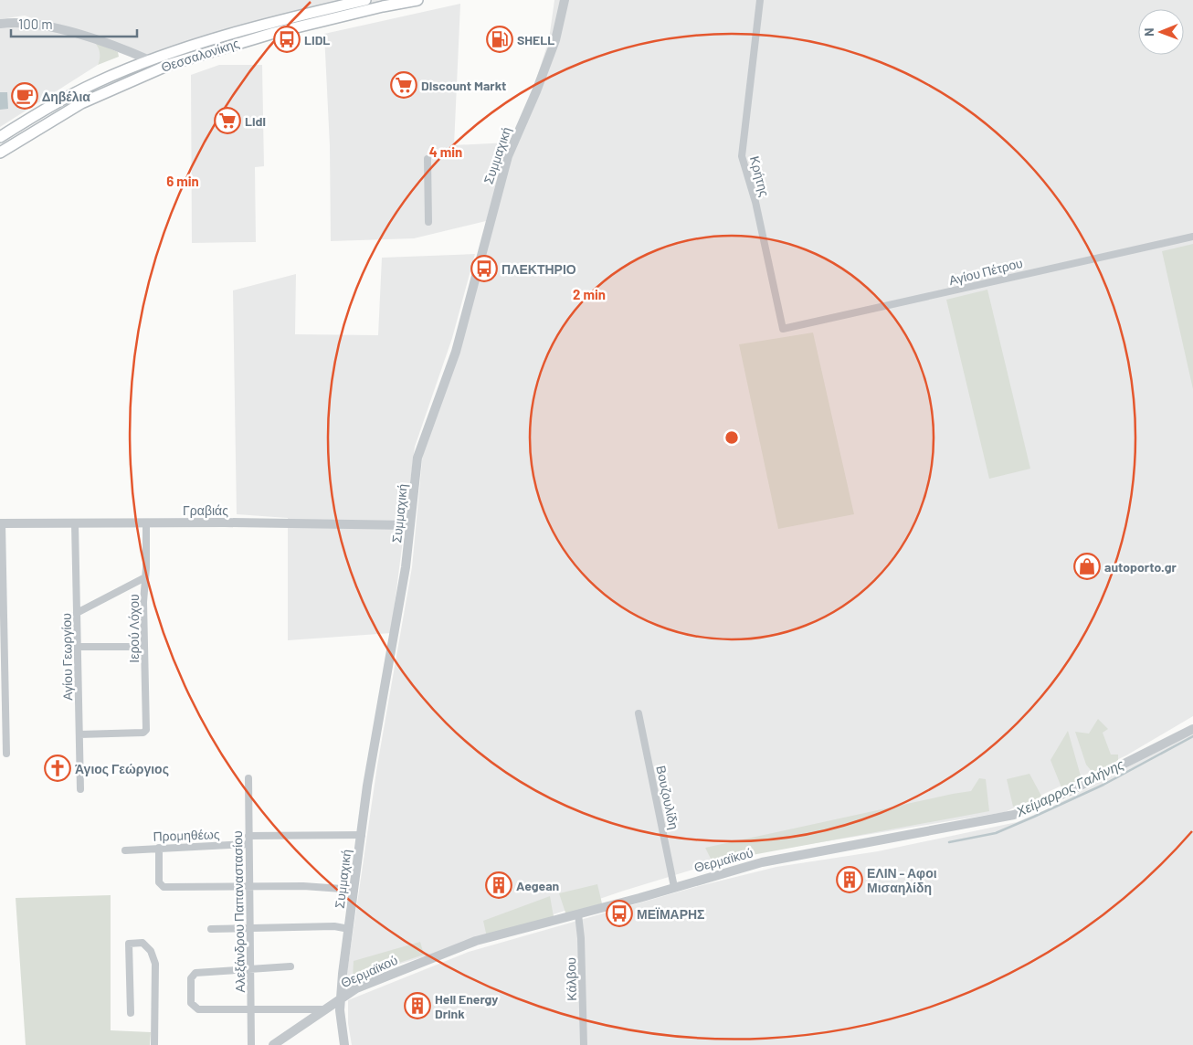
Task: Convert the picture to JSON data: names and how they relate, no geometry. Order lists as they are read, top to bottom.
{
  "streets": {
    "main road": ["Θεσσαλονίκης"],
    "street": [
      "Συμμαχική",
      "Κρήτης",
      "Αγίου Πέτρου",
      "Γραβιάς",
      "Ιερού Λόχου",
      "Αγίου Γεωργίου",
      "Βουζουλίδη",
      "Προμηθέως",
      "Θερμαϊκού",
      "Αλεξάνδρου Παπαναστασίου",
      "Κάλβου"
    ]
  },
  "crossings": [
    ["Συμμαχική", "Γραβιάς"],
    ["Συμμαχική", "Θερμαϊκού"],
    ["Κρήτης", "Αγίου Πέτρου"],
    ["Γραβιάς", "Ιερού Λόχου"],
    ["Γραβιάς", "Αγίου Γεωργίου"],
    ["Ιερού Λόχου", "Αγίου Γεωργίου"],
    ["Βουζουλίδη", "Θερμαϊκού"],
    ["Προμηθέως", "Αλεξάνδρου Παπαναστασίου"],
    ["Θερμαϊκού", "Κάλβου"]
  ],
  "water": ["Χείμαρρος Γαλήνης"],
  "places": {
    "bus stop": ["LIDL", "ΠΛΕΚΤΗΡΙΟ", "ΜΕΪΜΑΡΗΣ"],
    "fuel station": ["SHELL"],
    "supermarket": ["Discount Markt", "Lidl"],
    "cafe": ["Δηβέλια"],
    "shop": ["autoporto.gr"],
    "church": ["Άγιος Γεώργιος"],
    "building": ["ΕΛΙΝ - Αφοι Μισαηλίδη", "Aegean", "Hell Energy Drink"]
  },
  "scale_bar": "100 m",
  "north": "left",
  "rings": ["4 min", "6 min", "2 min"]
}
